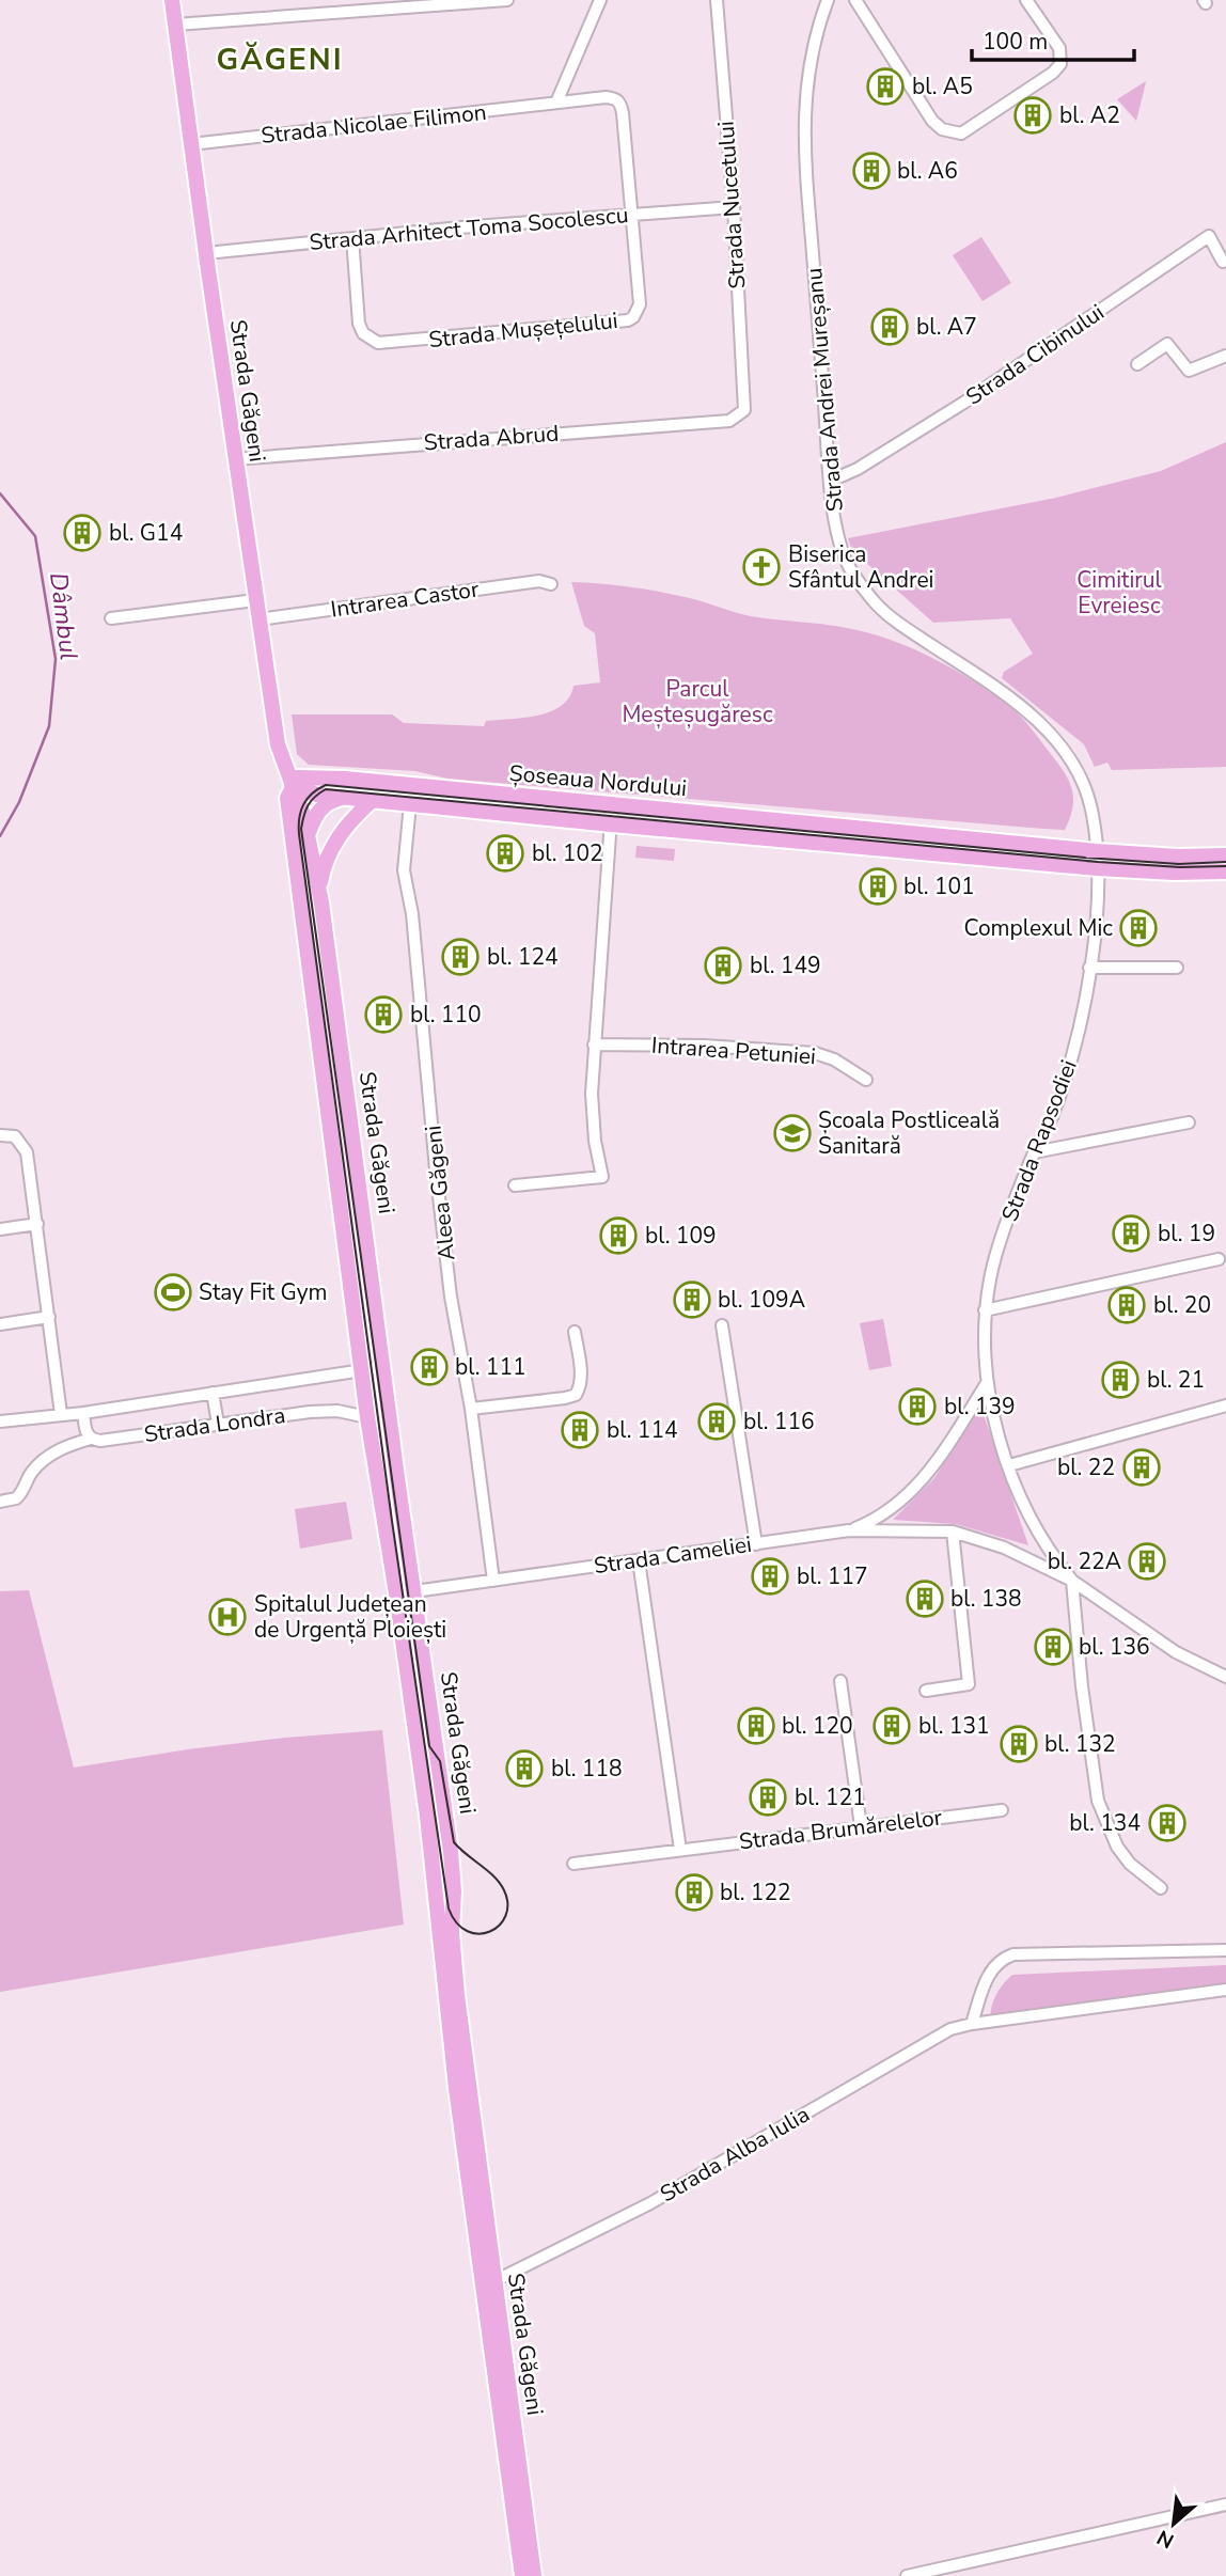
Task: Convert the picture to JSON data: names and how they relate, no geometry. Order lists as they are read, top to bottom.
{
  "streets": {
    "main road": ["Strada Găgeni", "Șoseaua Nordului"],
    "street": [
      "Strada Nicolae Filimon",
      "Strada Nucetului",
      "Strada Arhitect Toma Socolescu",
      "Strada Mușețelului",
      "Strada Cibinului",
      "Strada Andrei Mureșanu",
      "Strada Abrud",
      "Intrarea Castor",
      "Intrarea Petuniei",
      "Strada Rapsodiei",
      "Aleea Găgeni",
      "Strada Londra",
      "Strada Cameliei",
      "Strada Brumărelelor",
      "Strada Alba Iulia"
    ]
  },
  "crossings": [
    ["Strada Nicolae Filimon", "Strada Mușețelului"],
    ["Strada Nicolae Filimon", "Strada Găgeni"],
    ["Strada Nucetului", "Strada Arhitect Toma Socolescu"],
    ["Strada Nucetului", "Strada Abrud"],
    ["Strada Arhitect Toma Socolescu", "Strada Mușețelului"],
    ["Strada Arhitect Toma Socolescu", "Strada Găgeni"],
    ["Strada Cibinului", "Strada Andrei Mureșanu"],
    ["Strada Andrei Mureșanu", "Șoseaua Nordului"],
    ["Strada Andrei Mureșanu", "Strada Rapsodiei"],
    ["Strada Găgeni", "Strada Abrud"],
    ["Strada Găgeni", "Intrarea Castor"],
    ["Strada Găgeni", "Șoseaua Nordului"],
    ["Strada Găgeni", "Strada Londra"],
    ["Strada Găgeni", "Strada Cameliei"],
    ["Strada Găgeni", "Strada Alba Iulia"],
    ["Șoseaua Nordului", "Strada Rapsodiei"],
    ["Șoseaua Nordului", "Aleea Găgeni"],
    ["Strada Rapsodiei", "Strada Cameliei"],
    ["Aleea Găgeni", "Strada Cameliei"]
  ],
  "districts": ["GĂGENI"],
  "water": ["Dâmbul"],
  "parks": ["Cimitirul Evreiesc", "Parcul Meșteșugăresc"],
  "places": {
    "building": [
      "bl. A5",
      "bl. A2",
      "bl. A6",
      "bl. A7",
      "bl. G14",
      "bl. 102",
      "bl. 101",
      "Complexul Mic",
      "bl. 124",
      "bl. 149",
      "bl. 110",
      "bl. 19",
      "bl. 109",
      "bl. 109A",
      "bl. 20",
      "bl. 111",
      "bl. 21",
      "bl. 139",
      "bl. 116",
      "bl. 114",
      "bl. 22",
      "bl. 22A",
      "bl. 117",
      "bl. 138",
      "bl. 136",
      "bl. 120",
      "bl. 131",
      "bl. 132",
      "bl. 118",
      "bl. 121",
      "bl. 134",
      "bl. 122"
    ],
    "church": ["Biserica Sfântul Andrei"],
    "school or university": ["Școala Postliceală Sanitară"],
    "sports": ["Stay Fit Gym"],
    "hospital": ["Spitalul Județean de Urgență Ploiești"]
  },
  "scale_bar": "100 m",
  "north": "bottom left"
}
